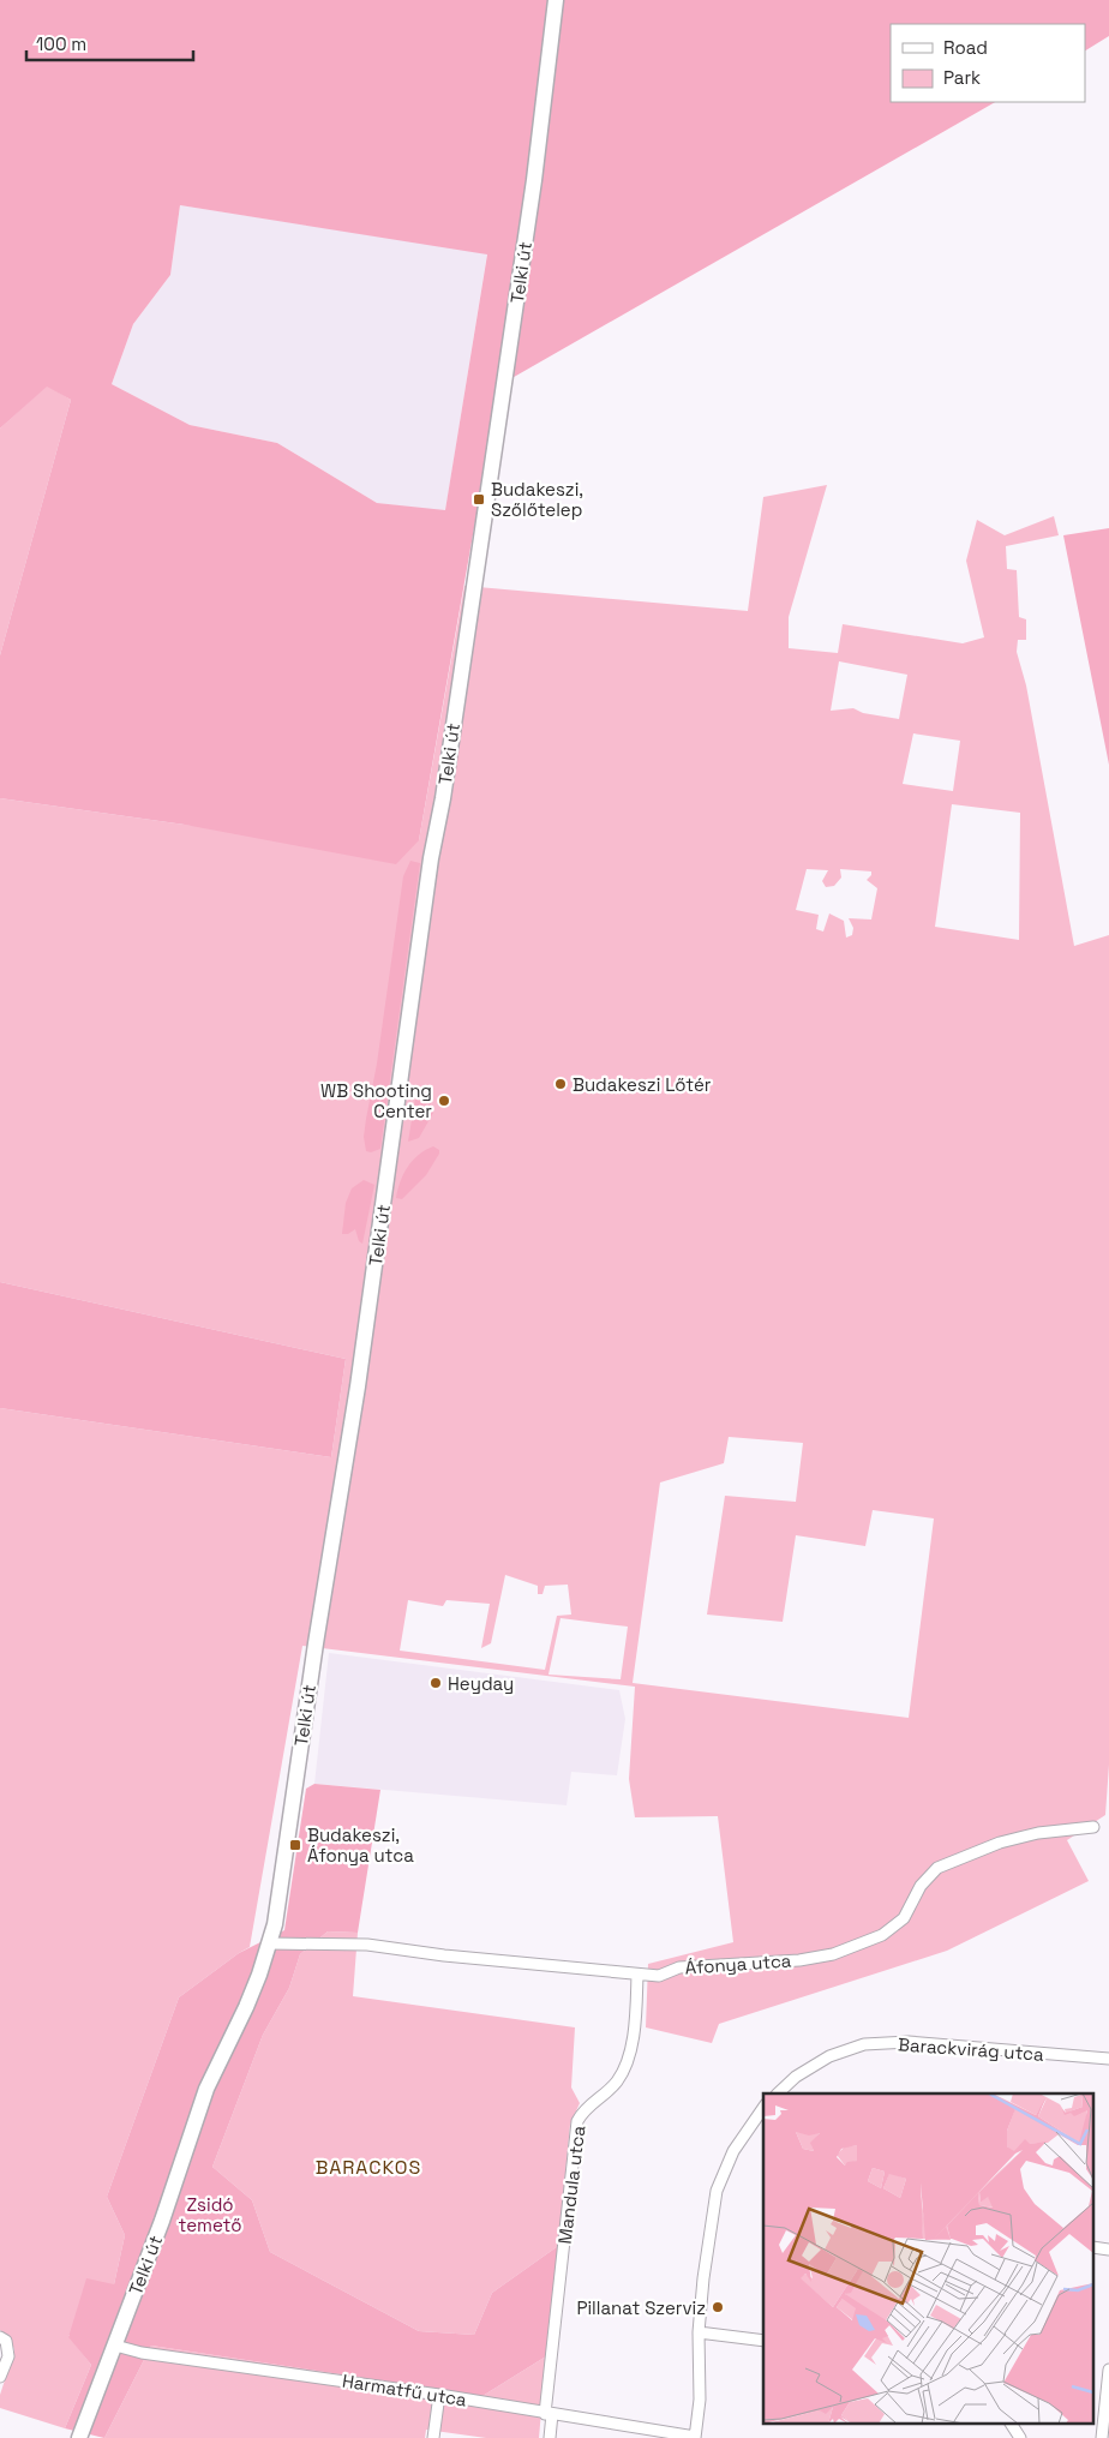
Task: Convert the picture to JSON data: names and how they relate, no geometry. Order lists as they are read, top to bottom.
{
  "streets": {
    "main road": ["Telki út"],
    "street": [
      "Áfonya utca",
      "Barackvirág utca",
      "Mandula utca",
      "Harmatfű utca"
    ]
  },
  "crossings": [
    ["Telki út", "Áfonya utca"],
    ["Telki út", "Harmatfű utca"],
    ["Áfonya utca", "Mandula utca"],
    ["Mandula utca", "Harmatfű utca"]
  ],
  "districts": ["BARACKOS"],
  "parks": ["Zsidó temető"],
  "places": {
    "transit": ["Budakeszi, Szőlőtelep", "Budakeszi, Áfonya utca"],
    "other": [
      "Budakeszi Lőtér",
      "WB Shooting Center",
      "Heyday",
      "Pillanat Szerviz"
    ]
  },
  "legend": ["Road", "Park"],
  "scale_bar": "100 m"
}
